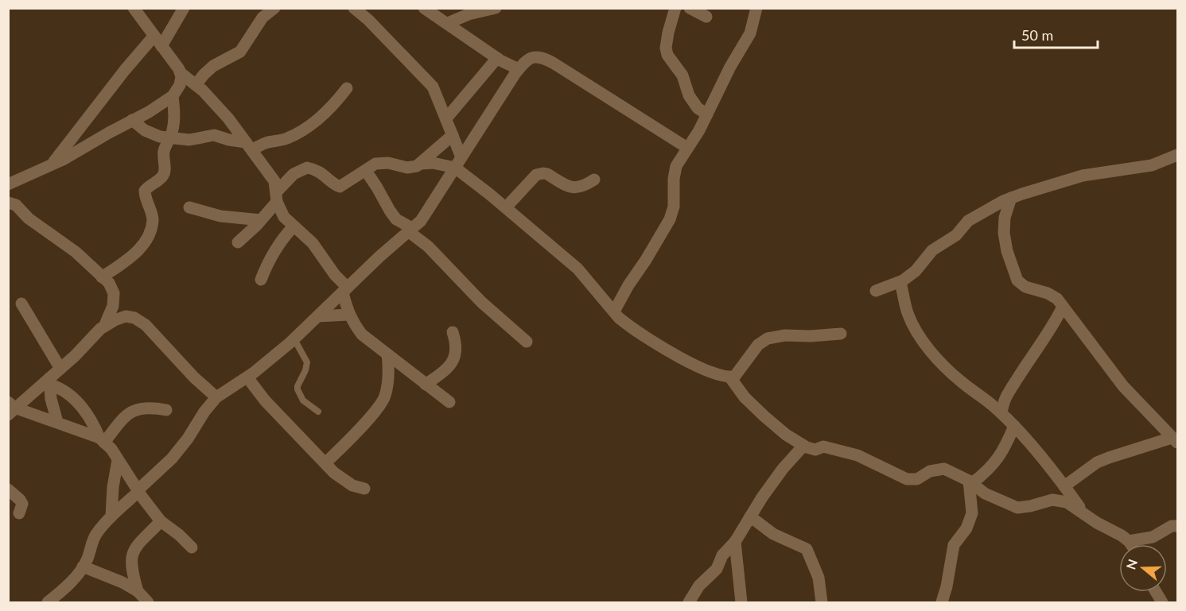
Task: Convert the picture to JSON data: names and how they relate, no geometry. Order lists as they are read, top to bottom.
{
  "scale_bar": "50 m",
  "north": "left"
}
